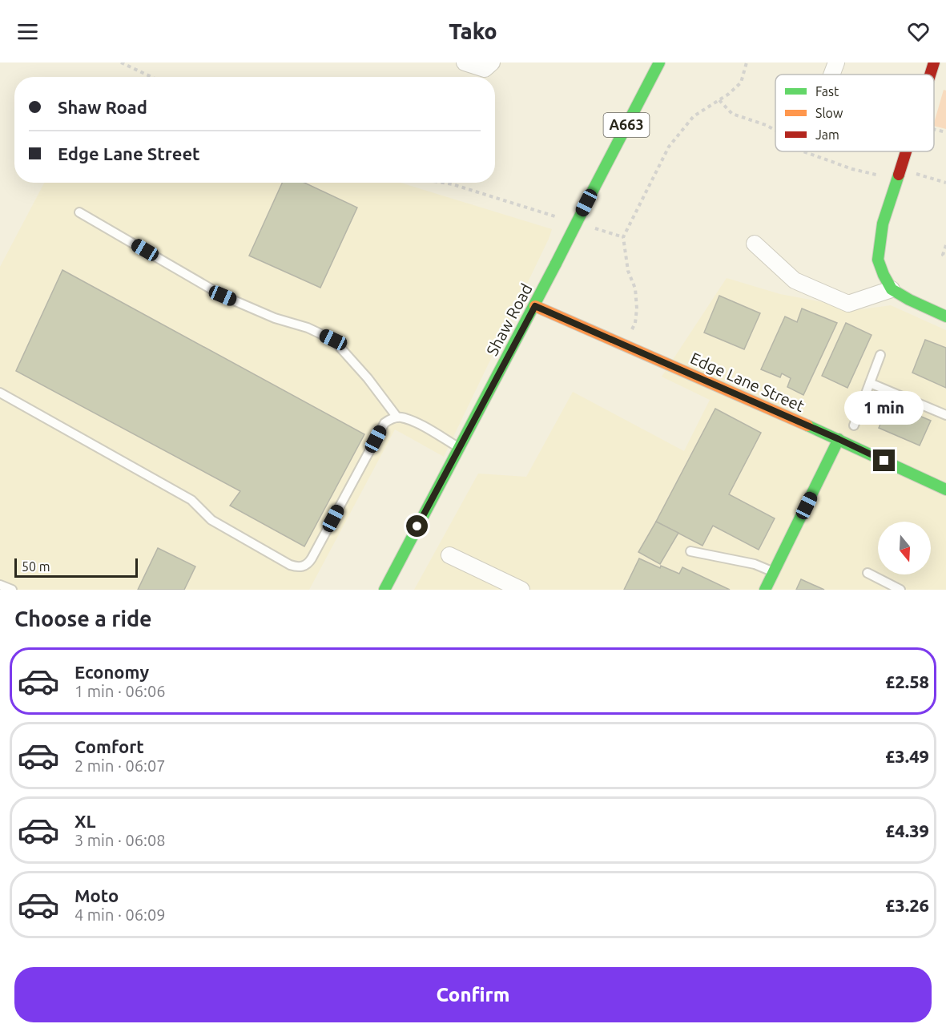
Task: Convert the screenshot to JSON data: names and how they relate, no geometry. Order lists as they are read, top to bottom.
{
  "streets": {
    "street": ["A663", "Shaw Road", "Edge Lane Street"]
  },
  "crossings": [
    ["Shaw Road", "Edge Lane Street"]
  ],
  "legend": ["Fast", "Slow", "Jam"],
  "scale_bar": "50 m",
  "north": "bottom",
  "page": {
    "header": "Tako",
    "banner": ["Shaw Road", "Edge Lane Street"],
    "bubble": "1 min",
    "scale": "50 m",
    "heading": "Choose a ride",
    "list": [
      {
        "name": "Economy",
        "note": "1 min · 06:06",
        "value": "£2.58"
      },
      {
        "name": "Comfort",
        "note": "2 min · 06:07",
        "value": "£3.49"
      },
      {
        "name": "XL",
        "note": "3 min · 06:08",
        "value": "£4.39"
      },
      {
        "name": "Moto",
        "note": "4 min · 06:09",
        "value": "£3.26"
      }
    ],
    "buttons": "Confirm"
  }
}
